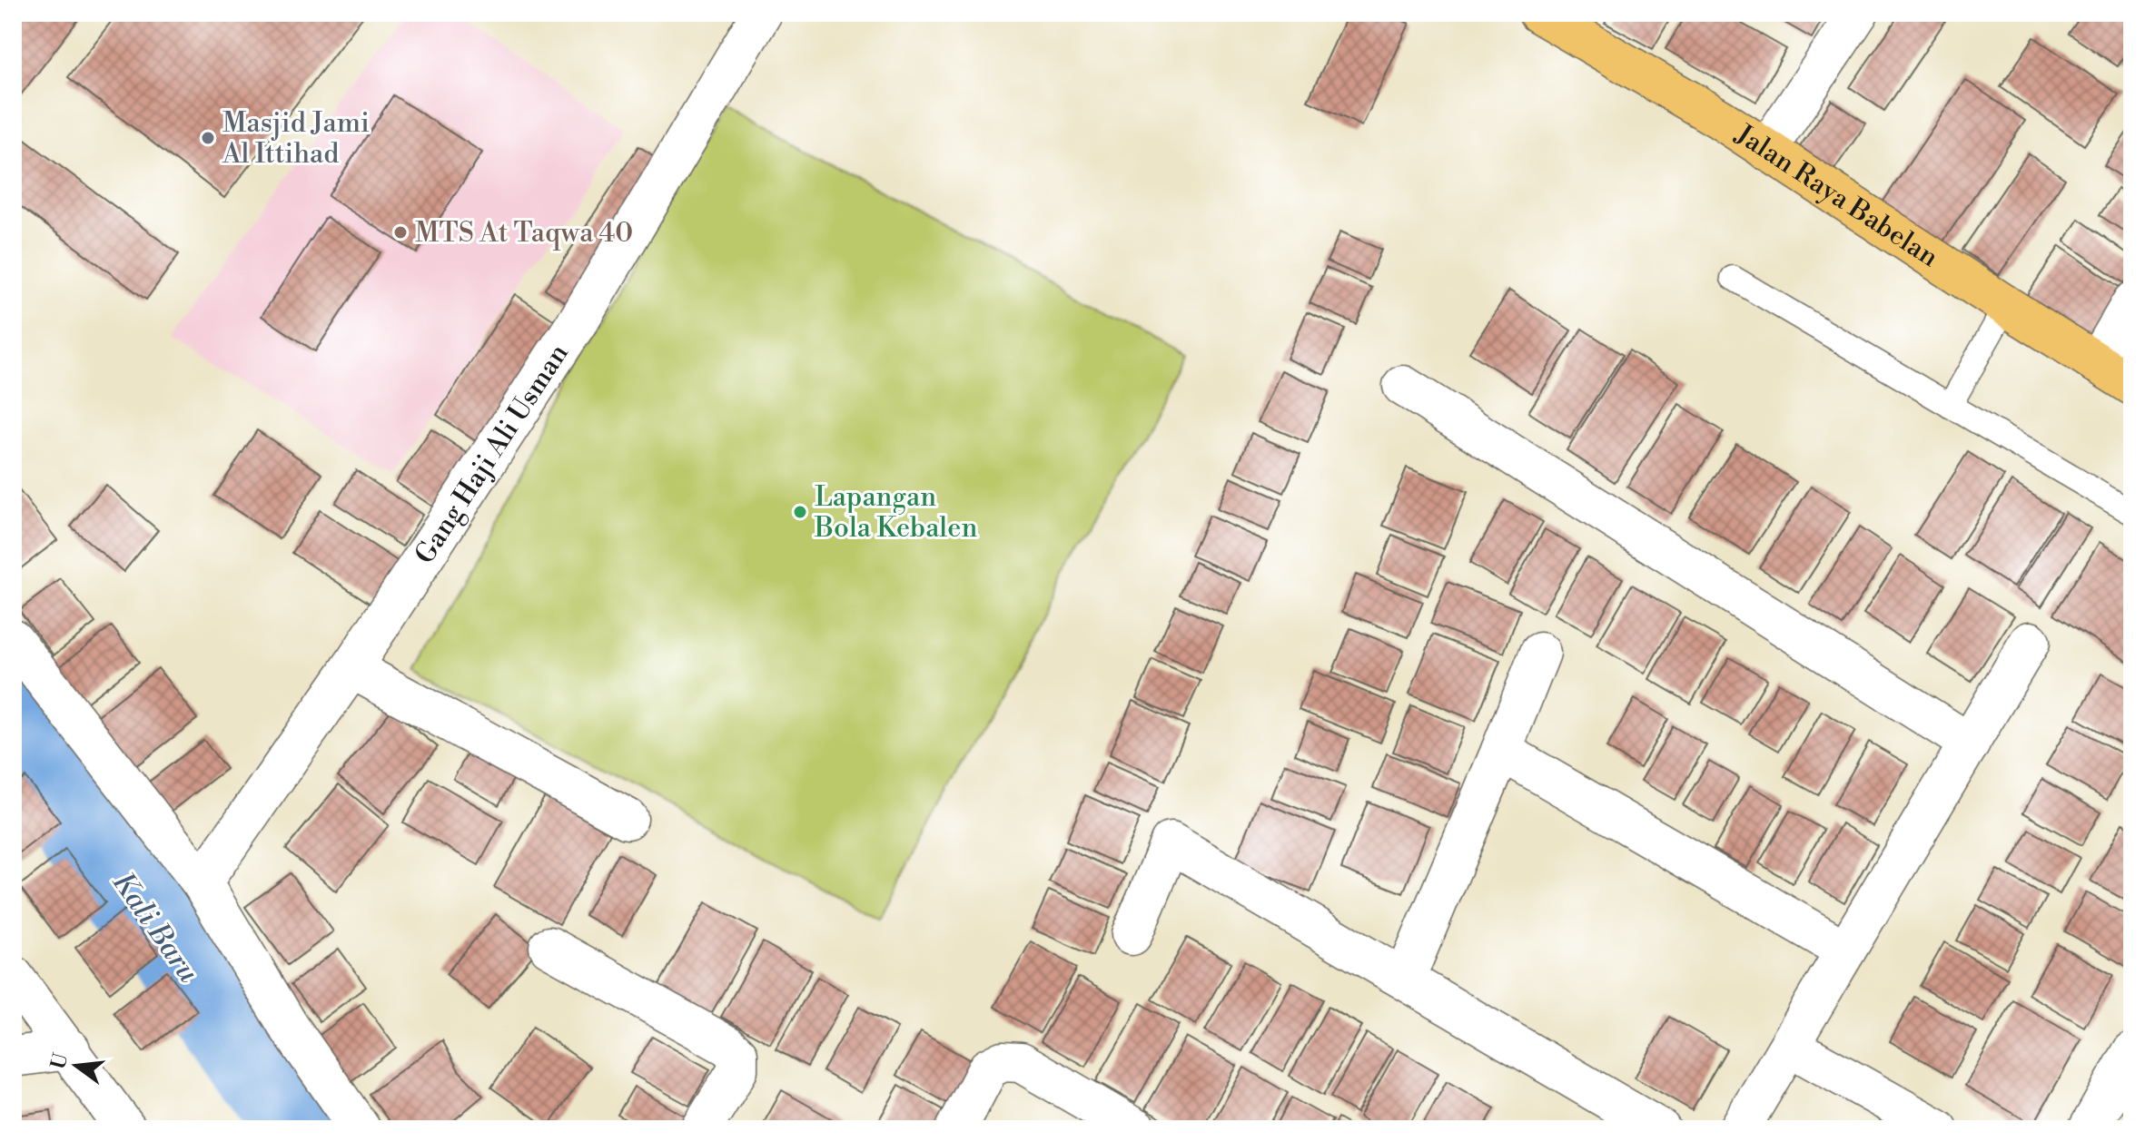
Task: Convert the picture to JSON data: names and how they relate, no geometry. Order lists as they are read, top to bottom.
{
  "streets": {
    "main road": ["Jalan Raya Babelan"],
    "street": ["Gang Haji Ali Usman"]
  },
  "water": ["Kali Baru"],
  "places": ["Masjid Jami Al Ittihad", "MTS At Taqwa 40", "Lapangan Bola Kebalen"],
  "north": "left"
}
